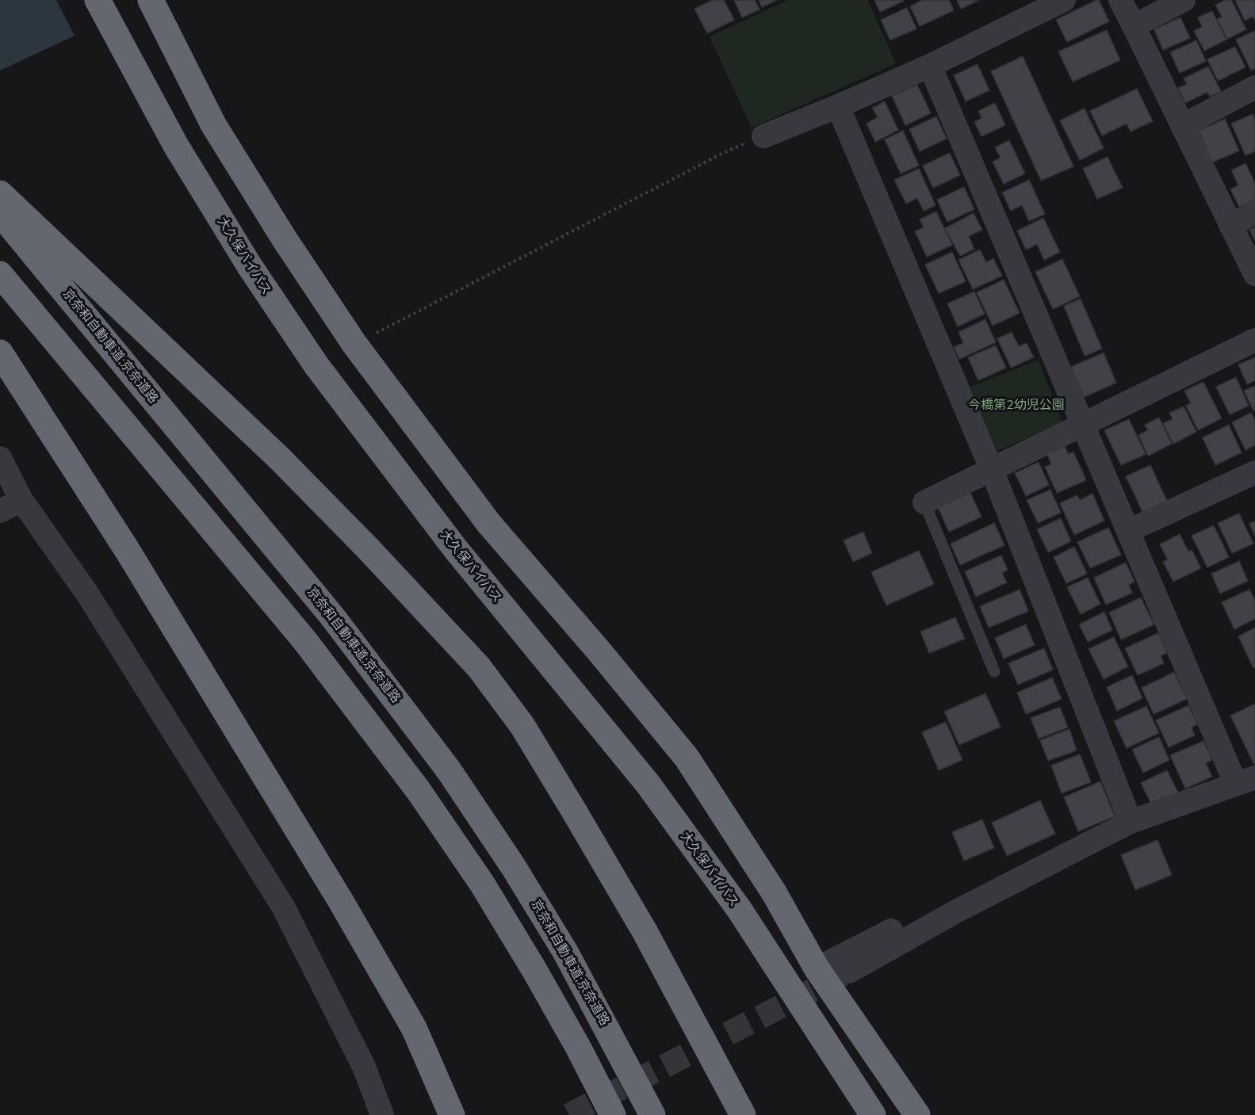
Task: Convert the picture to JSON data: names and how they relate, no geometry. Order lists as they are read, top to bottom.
{
  "streets": {
    "highway": ["大久保バイパス", "京奈和自動車道;京奈道路"]
  },
  "parks": ["今橋第2幼児公園"]
}
